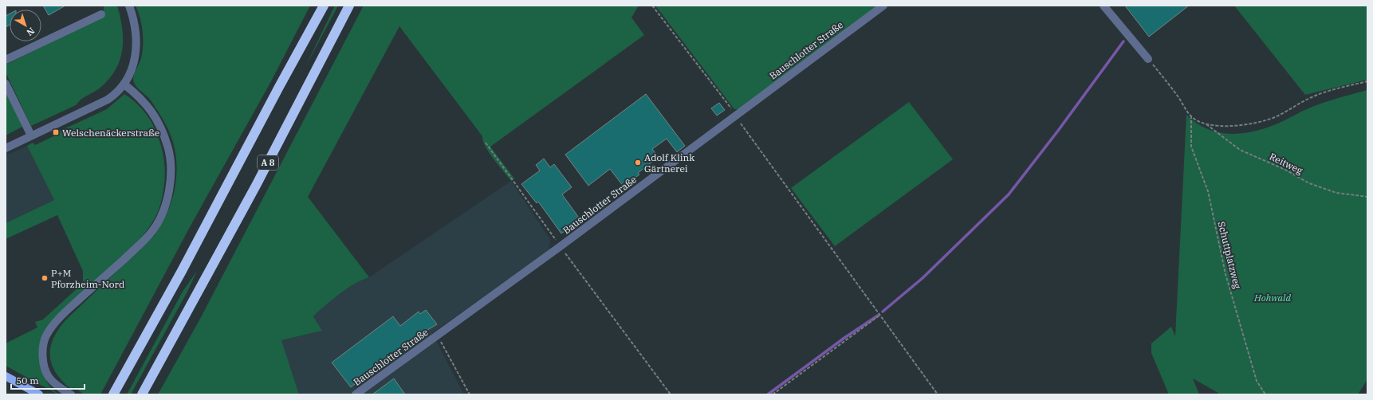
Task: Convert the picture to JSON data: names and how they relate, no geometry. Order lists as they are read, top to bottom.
{
  "streets": {
    "highway": ["A 8"],
    "street": ["Bauschlotter Straße"],
    "path": ["Reitweg", "Schuttplatzweg"]
  },
  "crossings": [
    ["Reitweg", "Schuttplatzweg"]
  ],
  "parks": ["Hohwald"],
  "places": {
    "transit": ["Welschenäckerstraße"],
    "other": ["Adolf Klink Gärtnerei", "P+M Pforzheim-Nord"]
  },
  "scale_bar": "50 m",
  "north": "bottom right"
}
